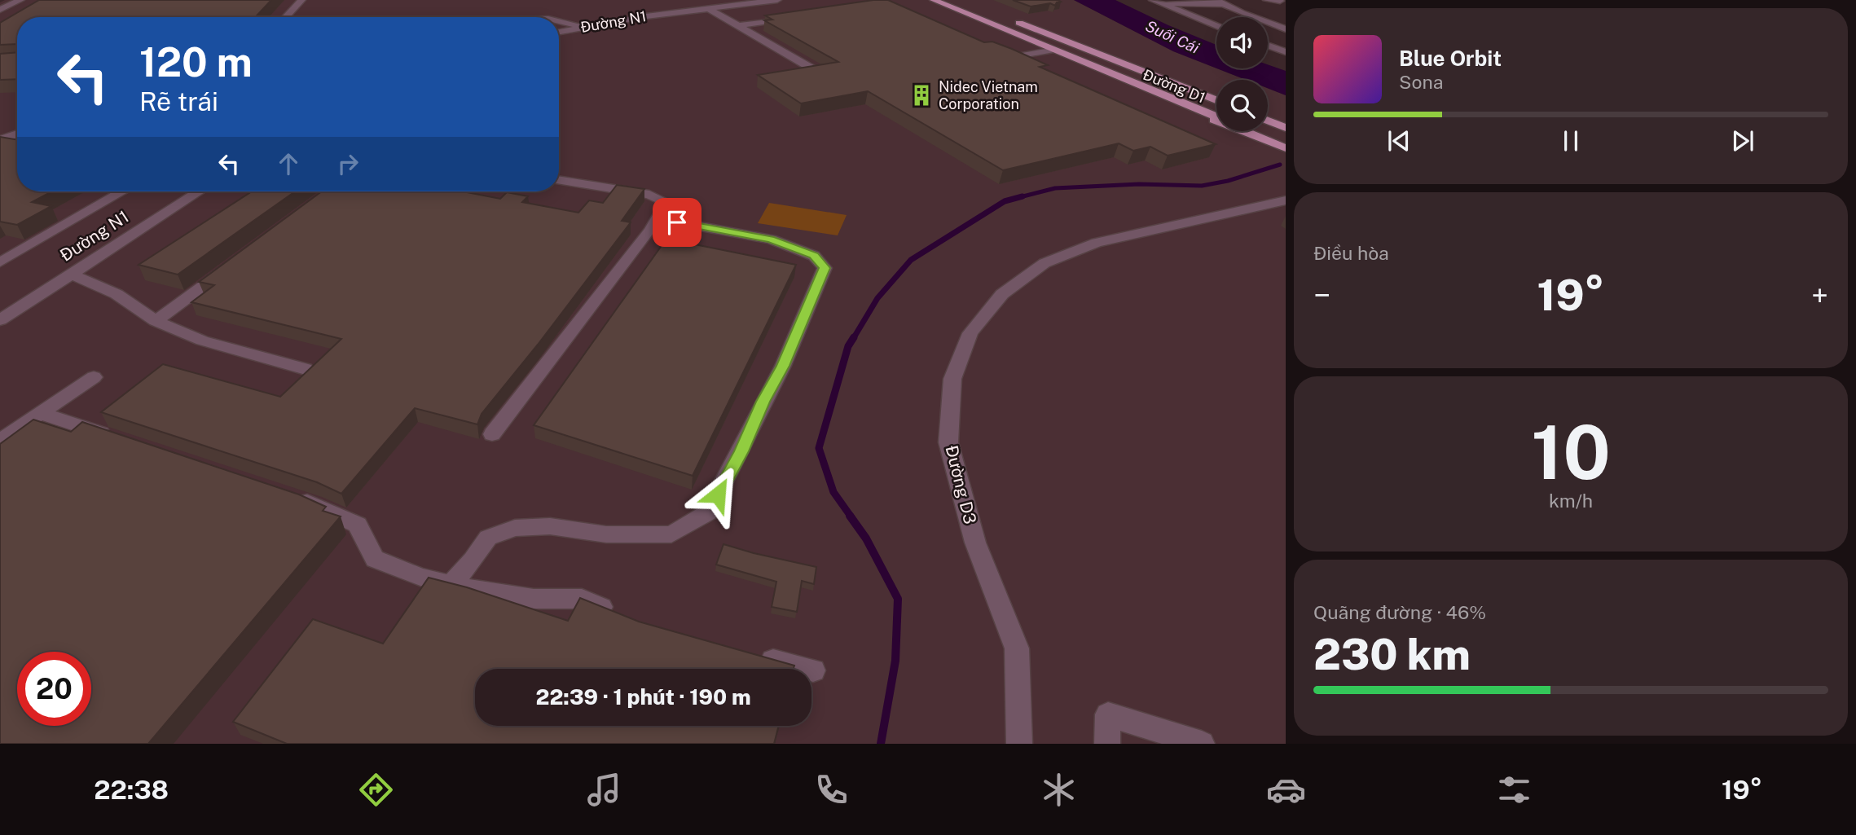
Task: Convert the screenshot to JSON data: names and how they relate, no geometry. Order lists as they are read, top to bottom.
{
  "streets": {
    "main road": ["Đường D1"],
    "street": ["Đường N1", "Đường D3"]
  },
  "water": ["Suối Cái"],
  "places": {
    "building": ["Nidec Vietnam Corporation"]
  },
  "page": {
    "turn": ["120 m", "Rẽ trái"],
    "song": ["Blue Orbit", "Sona"],
    "tile": [
      "Điều hòa",
      ["10", "km/h"],
      ["Quãng đường · 46%", "230 km"]
    ],
    "heat": ["−", "19°", "+"],
    "limit": "20",
    "trip": "22:39 · 1 phút · 190 m",
    "tabs": ["22:38", "19°"]
  }
}
